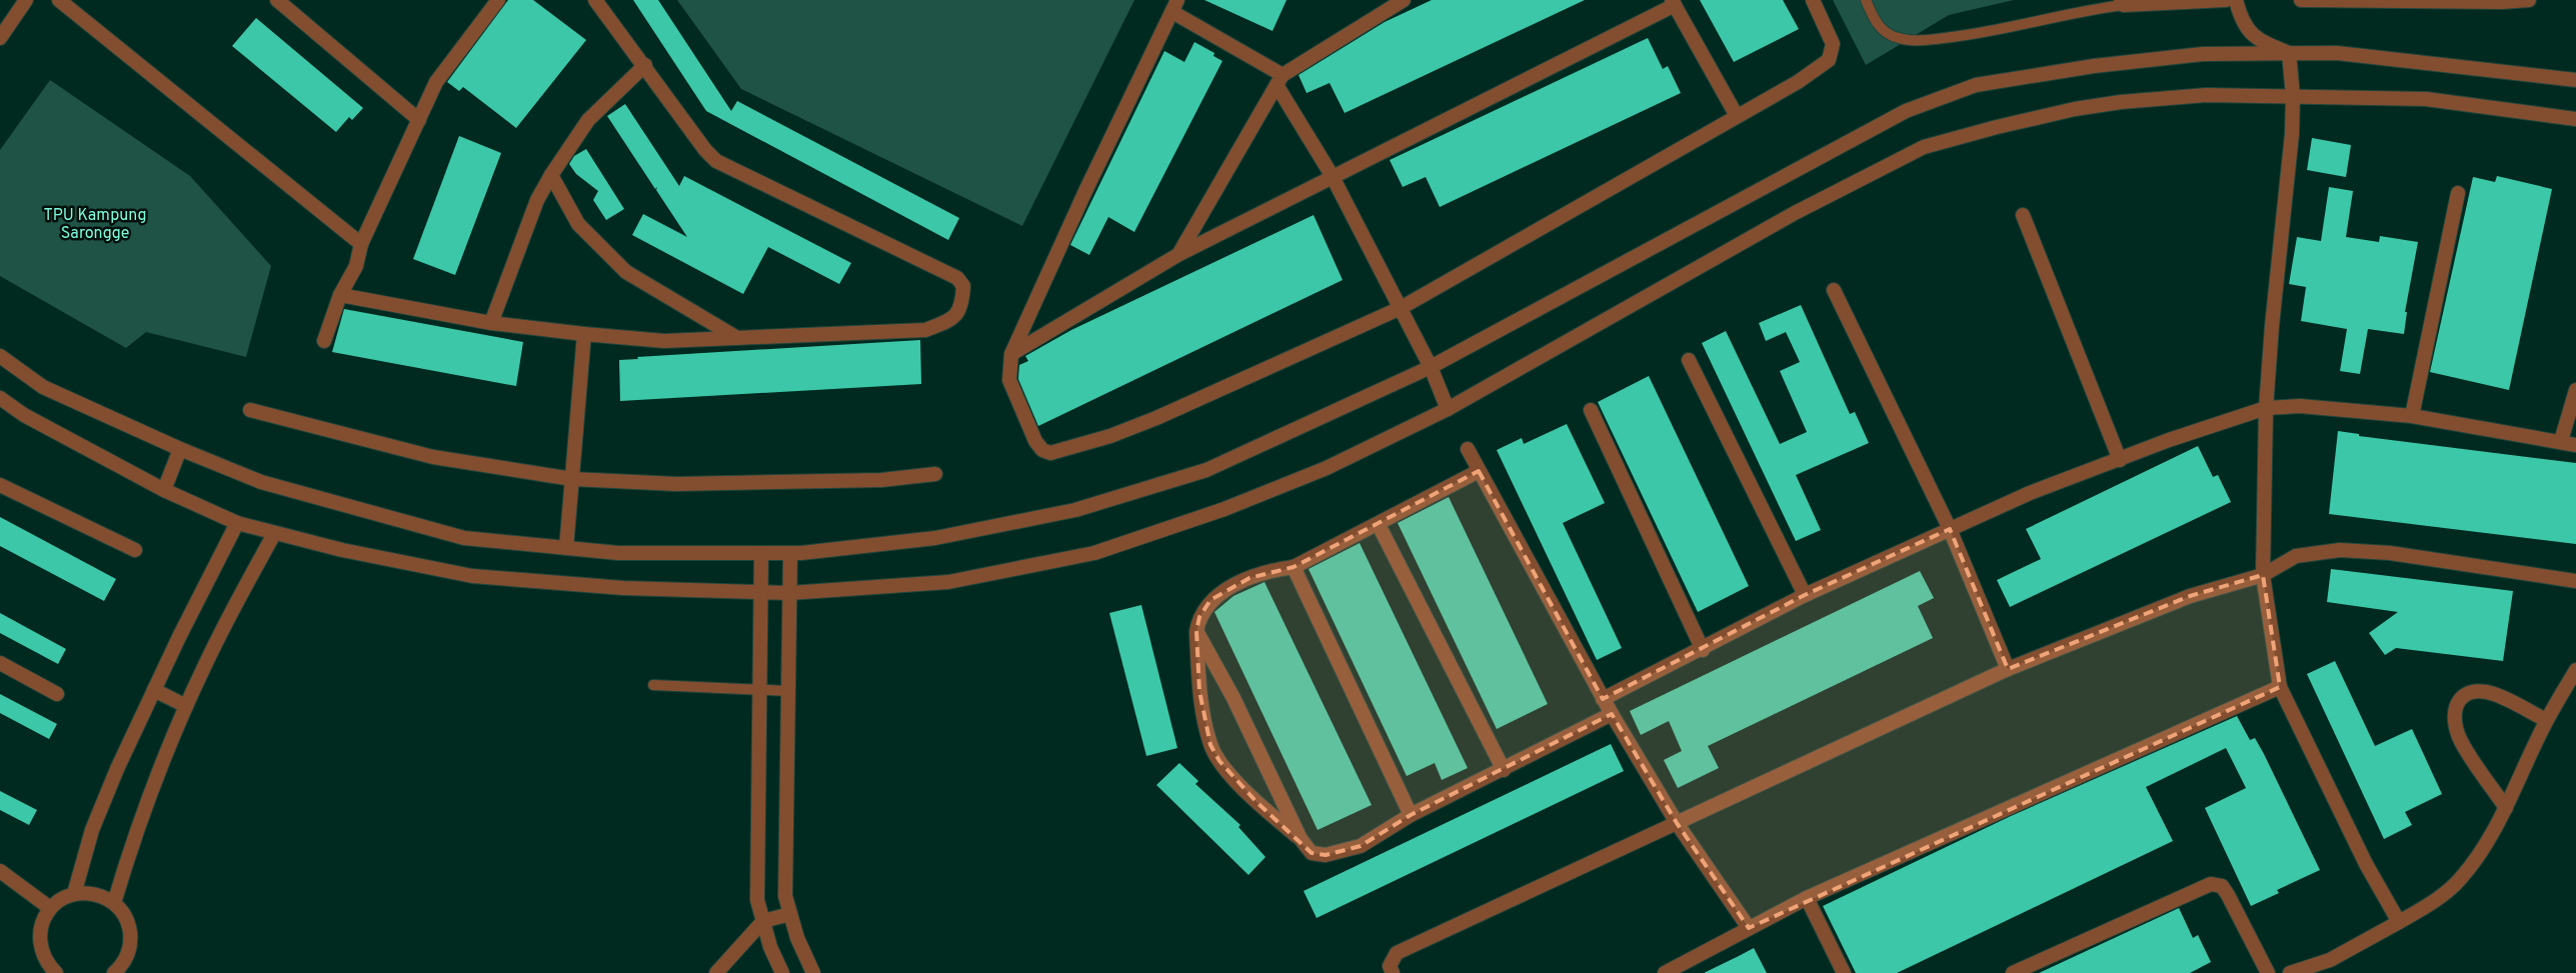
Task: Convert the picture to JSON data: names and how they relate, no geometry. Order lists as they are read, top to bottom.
{
  "parks": ["TPU Kampung Sarongge"]
}
